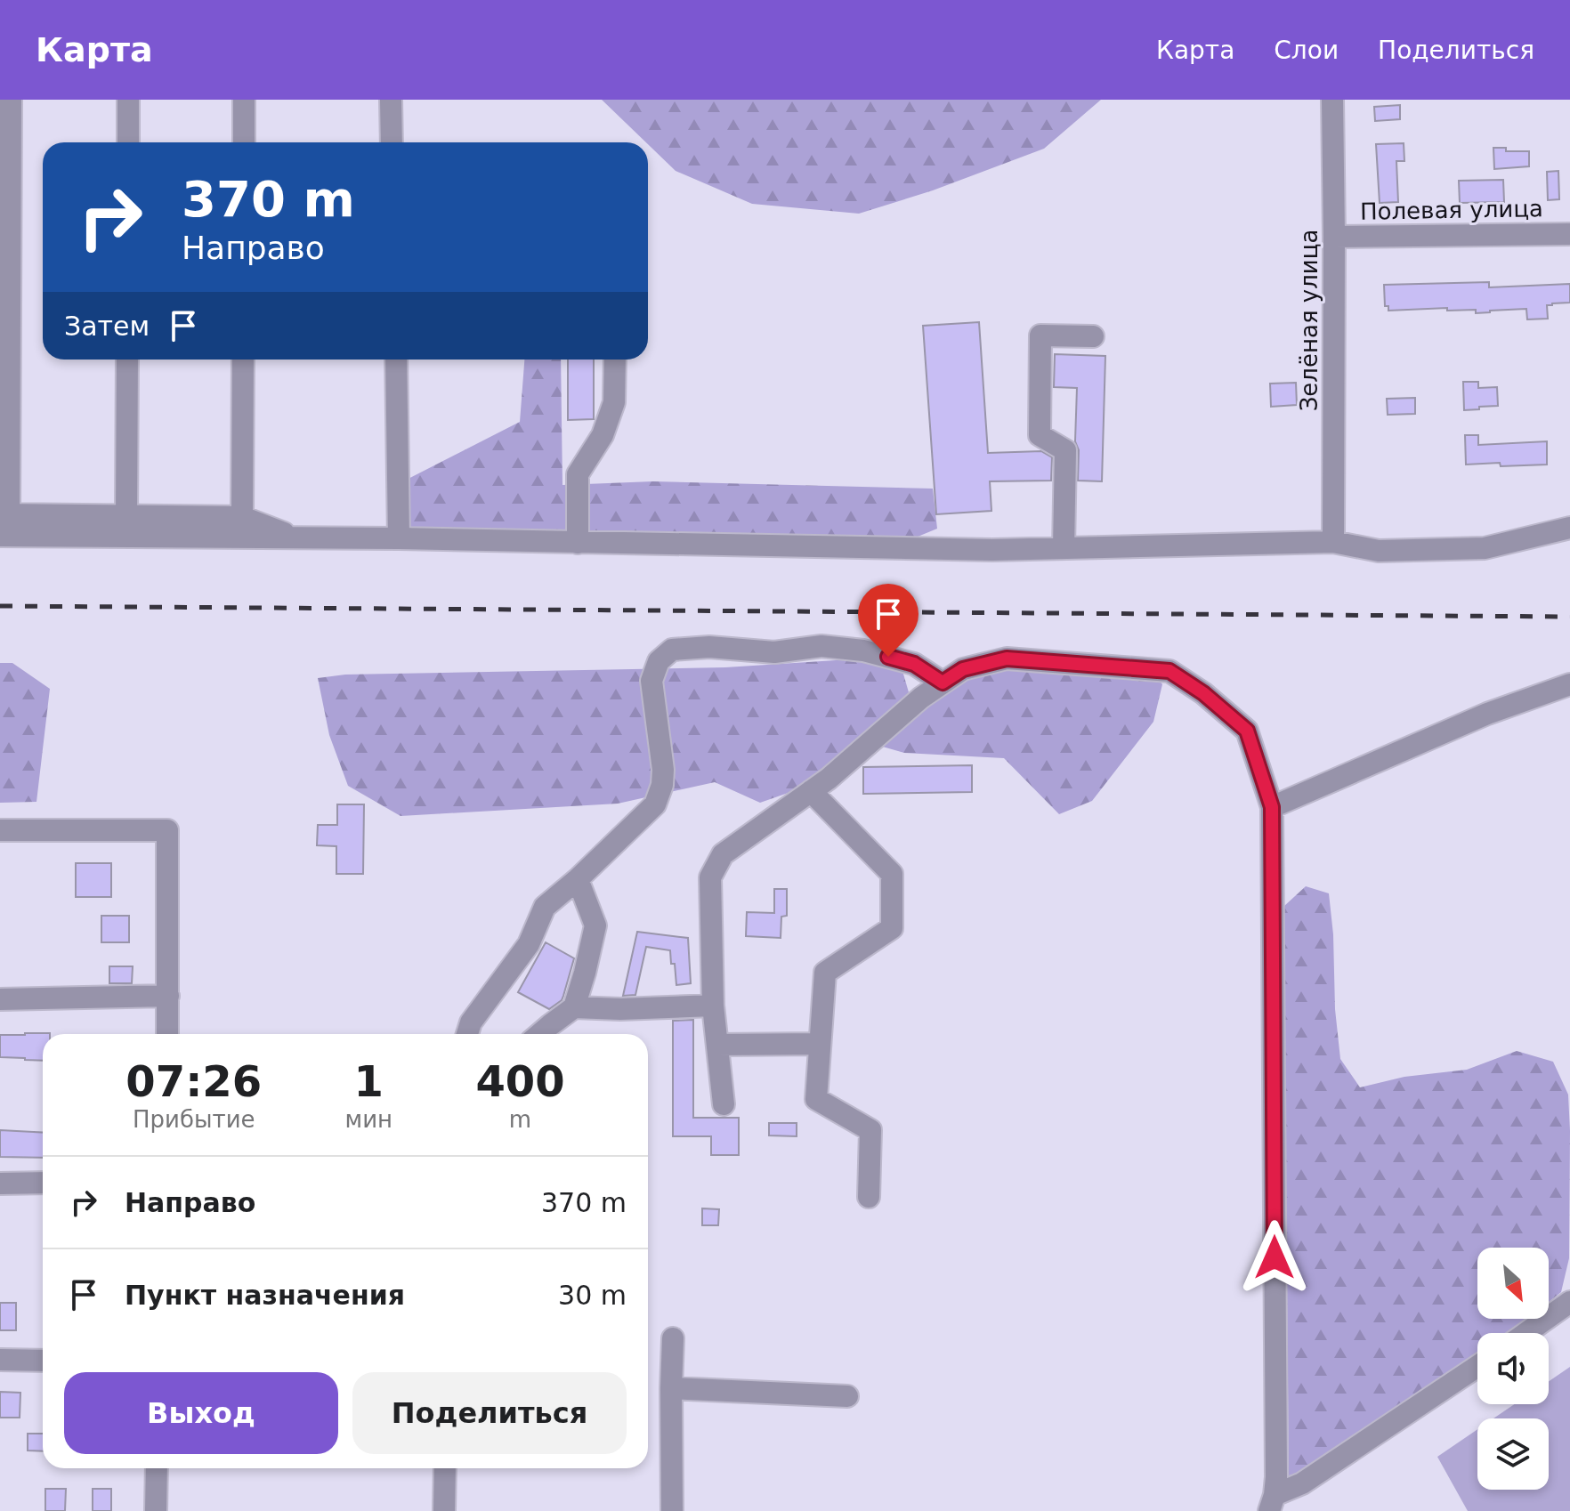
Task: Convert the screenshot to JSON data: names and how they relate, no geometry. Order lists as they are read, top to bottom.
{
  "streets": {
    "street": ["Полевая улица", "Зелёная улица"]
  },
  "crossings": [
    ["Полевая улица", "Зелёная улица"]
  ],
  "north": "bottom right",
  "page": {
    "header": "Карта",
    "nav": ["Карта", "Слои", "Поделиться"],
    "turn": ["370 m", "Направо"],
    "then": "Затем",
    "eta": [
      "07:26",
      "Прибытие",
      "1",
      "мин",
      "400",
      "m"
    ],
    "list": [
      {
        "name": "Направо",
        "value": "370 m"
      },
      {
        "name": "Пункт назначения",
        "value": "30 m"
      }
    ],
    "buttons": ["Выход", "Поделиться"]
  }
}
